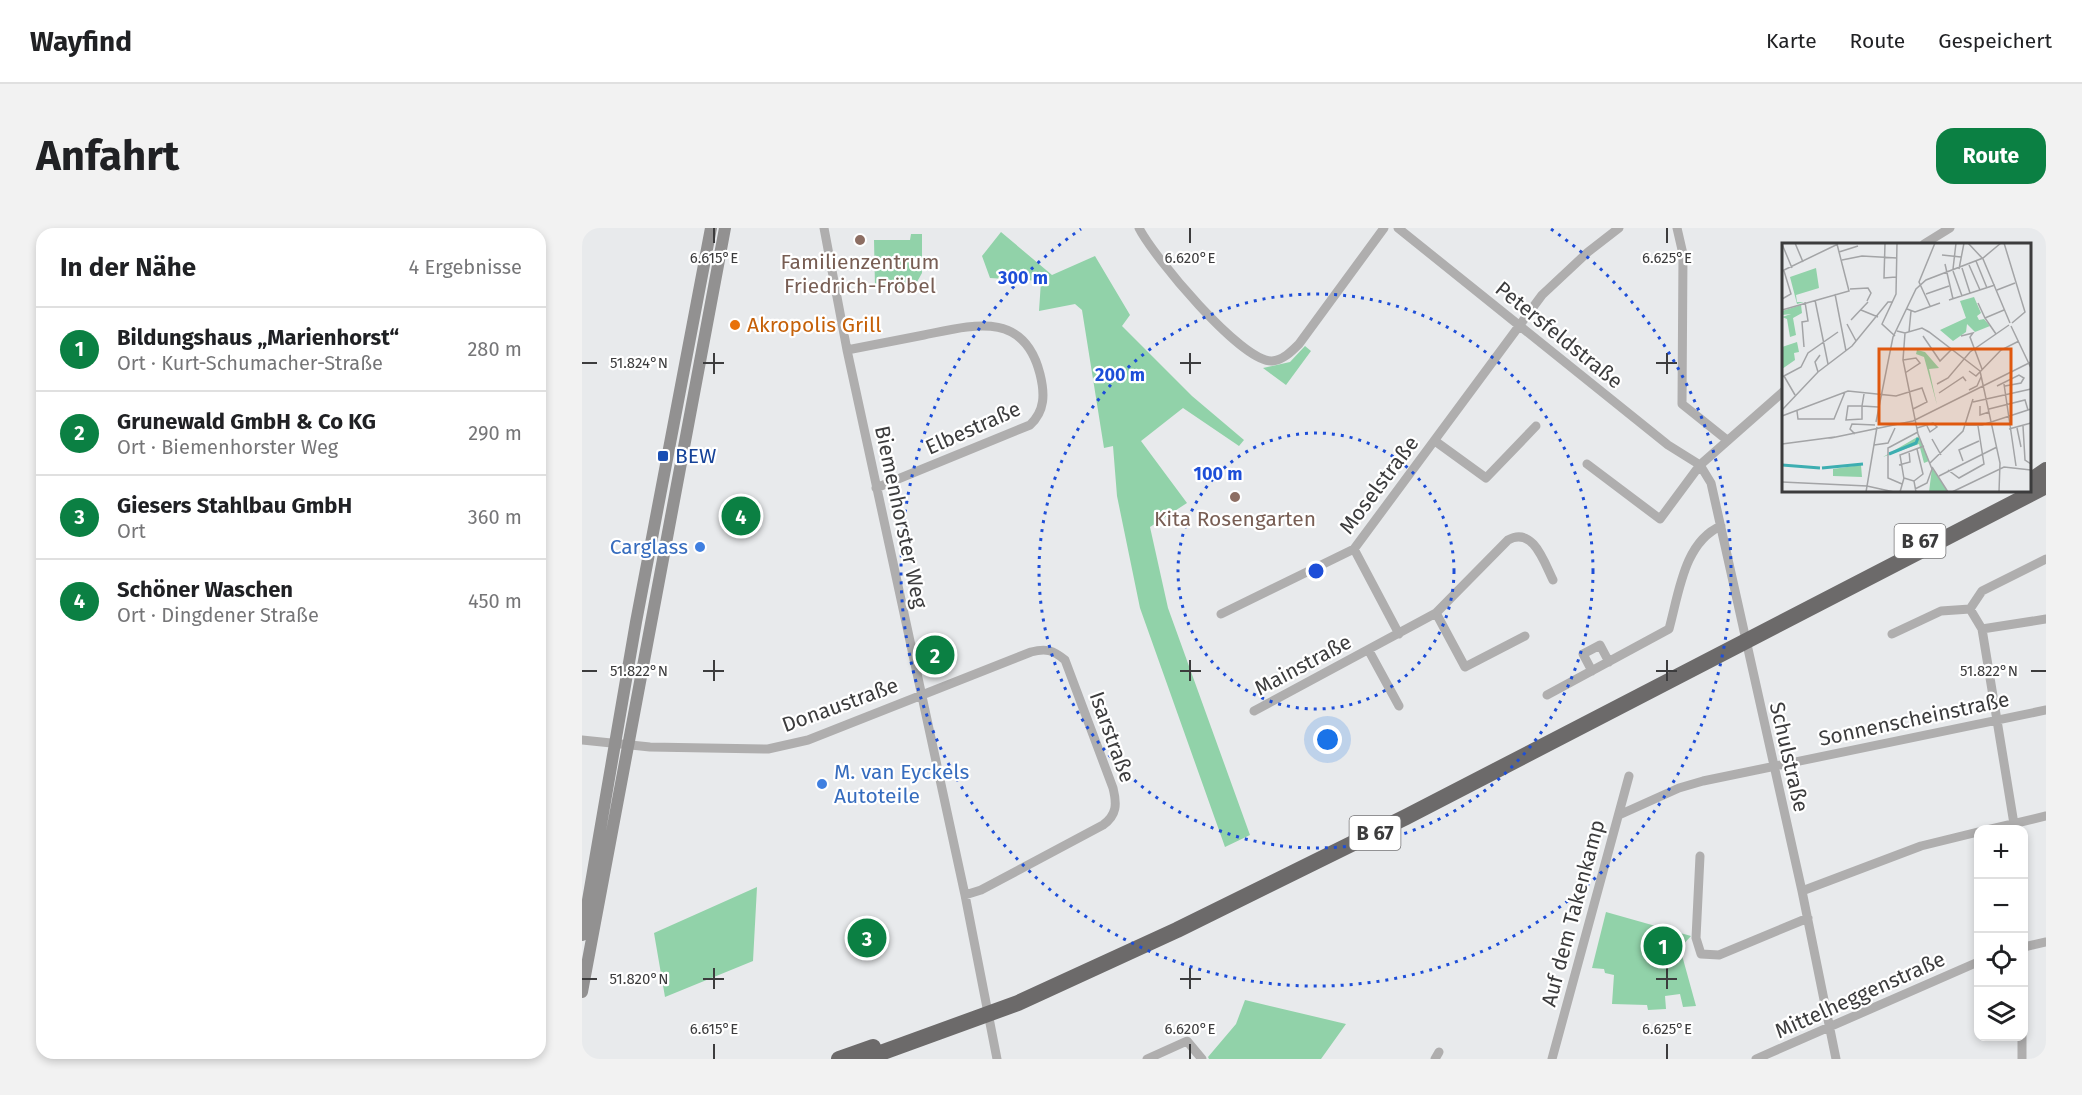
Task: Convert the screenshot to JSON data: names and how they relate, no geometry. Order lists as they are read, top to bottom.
{
  "streets": {
    "highway": ["B 67"],
    "street": [
      "Petersfeldstraße",
      "Elbestraße",
      "Moselstraße",
      "Biemenhorster Weg",
      "Mainstraße",
      "Donaustraße",
      "Sonnenscheinstraße",
      "Isarstraße",
      "Schulstraße",
      "Auf dem Takenkamp",
      "Mittelheggenstraße"
    ]
  },
  "crossings": [
    ["Petersfeldstraße", "Moselstraße"],
    ["Petersfeldstraße", "Schulstraße"],
    ["Elbestraße", "Biemenhorster Weg"],
    ["Biemenhorster Weg", "Donaustraße"],
    ["Biemenhorster Weg", "Isarstraße"],
    ["Donaustraße", "Isarstraße"],
    ["Sonnenscheinstraße", "Schulstraße"],
    ["Sonnenscheinstraße", "Auf dem Takenkamp"],
    ["Schulstraße", "Mittelheggenstraße"]
  ],
  "places": {
    "other": [
      "Familienzentrum Friedrich-Fröbel",
      "Akropolis Grill",
      "Kita Rosengarten",
      "Carglass",
      "M. van Eyckels Autoteile"
    ],
    "transit": ["BEW"]
  },
  "page": {
    "header": "Wayfind",
    "nav": ["Karte", "Route", "Gespeichert"],
    "buttons": "Route",
    "title": "Anfahrt",
    "heading": ["In der Nähe", "4 Ergebnisse"],
    "list": [
      {
        "mark": "1",
        "name": "Bildungshaus „Marienhorst“",
        "note": "Ort · Kurt-Schumacher-Straße",
        "value": "280 m"
      },
      {
        "mark": "2",
        "name": "Grunewald GmbH & Co KG",
        "note": "Ort · Biemenhorster Weg",
        "value": "290 m"
      },
      {
        "mark": "3",
        "name": "Giesers Stahlbau GmbH",
        "note": "Ort",
        "value": "360 m"
      },
      {
        "mark": "4",
        "name": "Schöner Waschen",
        "note": "Ort · Dingdener Straße",
        "value": "450 m"
      }
    ],
    "pins": [
      "4",
      "2",
      "3",
      "1"
    ],
    "map_buttons": ["+", "−"]
  },
  "coordinates": [
    "6.615°E",
    "6.620°E",
    "6.625°E",
    "51.824°N",
    "51.822°N",
    "51.820°N"
  ],
  "rings": ["300 m", "200 m", "100 m"]
}
